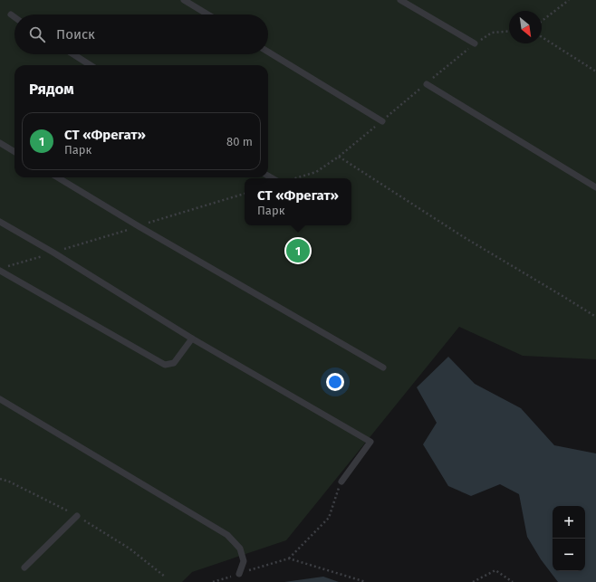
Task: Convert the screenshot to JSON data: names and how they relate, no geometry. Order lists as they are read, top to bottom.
{
  "north": "bottom right",
  "page": {
    "search": "Поиск",
    "heading": "Рядом",
    "list": [
      {
        "mark": "1",
        "name": "СТ «Фрегат»",
        "note": "Парк",
        "value": "80 m"
      }
    ],
    "popup": ["СТ «Фрегат»", "Парк"],
    "pins": "1",
    "map_buttons": ["+", "−"]
  }
}
